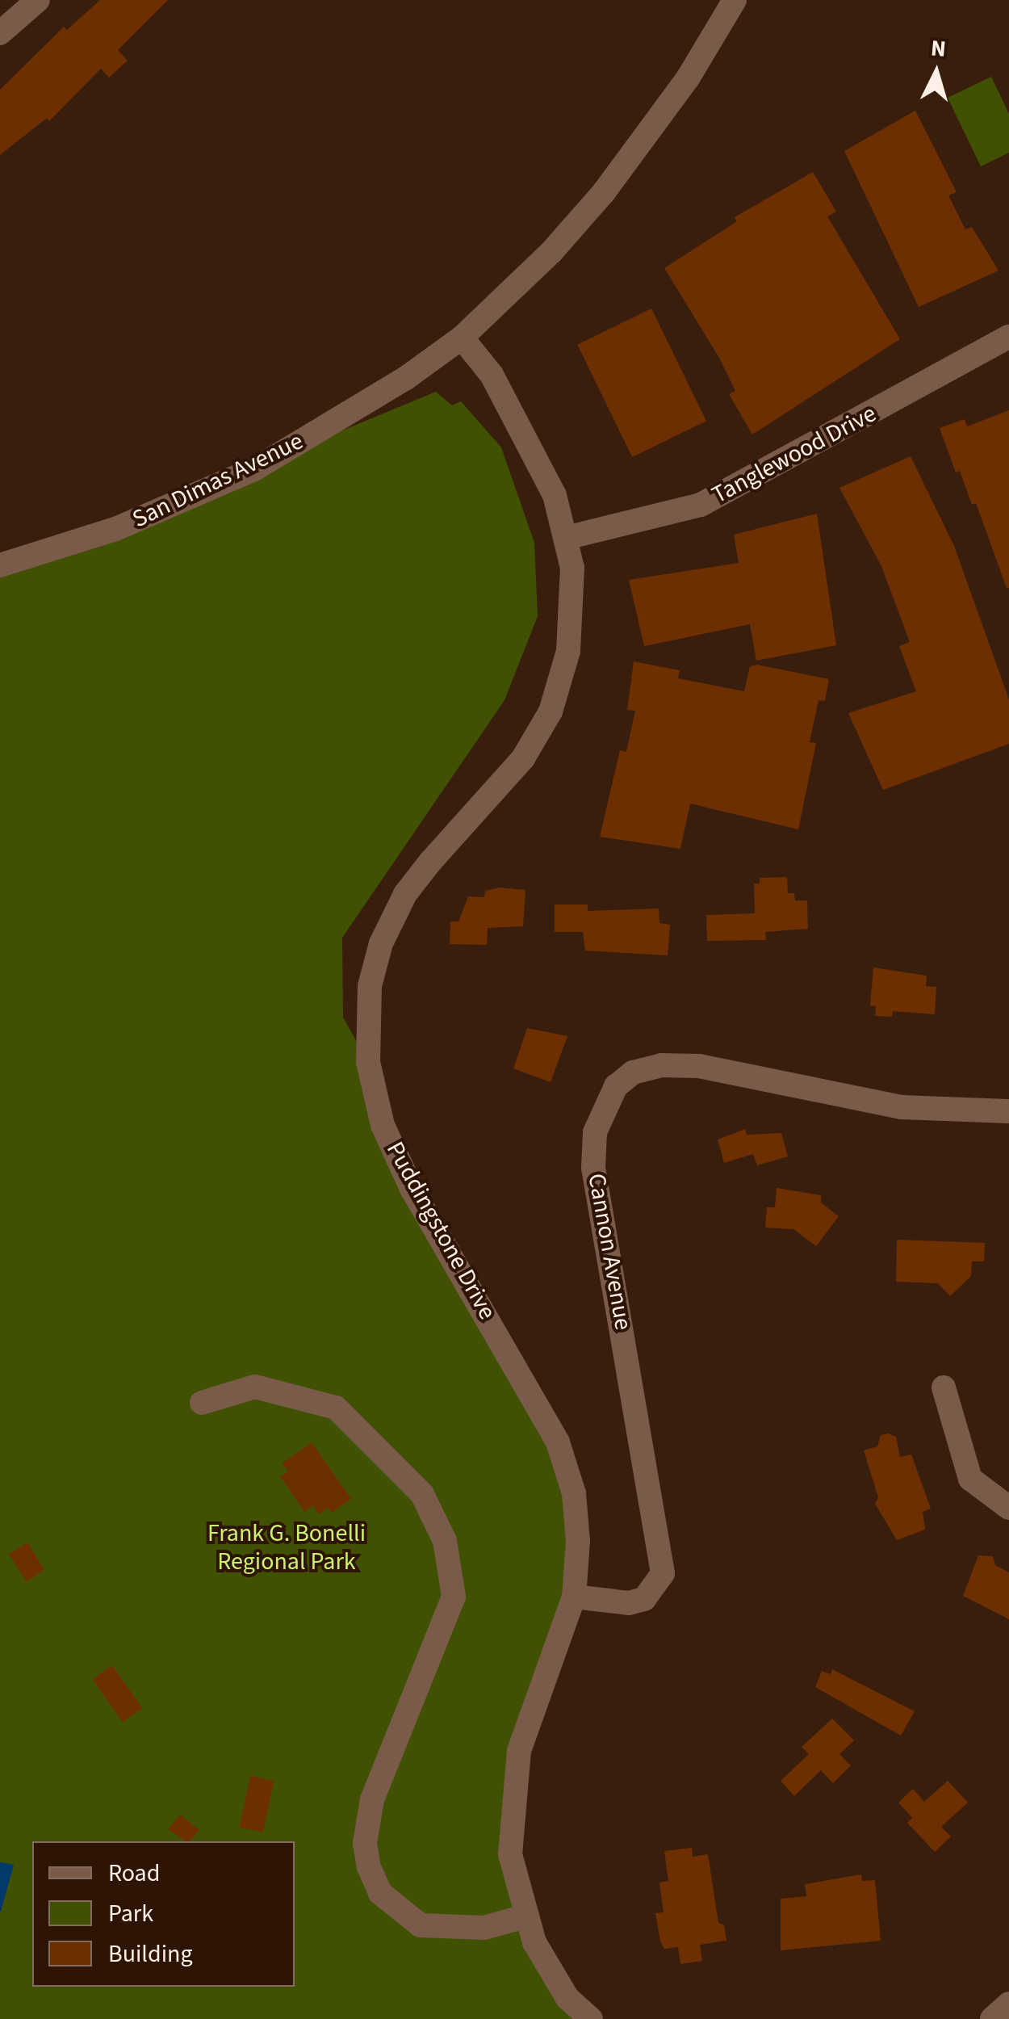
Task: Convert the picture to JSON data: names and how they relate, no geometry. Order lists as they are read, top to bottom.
{
  "streets": {
    "street": [
      "Tanglewood Drive",
      "San Dimas Avenue",
      "Puddingstone Drive",
      "Cannon Avenue"
    ]
  },
  "crossings": [
    ["Tanglewood Drive", "Puddingstone Drive"],
    ["San Dimas Avenue", "Puddingstone Drive"],
    ["Puddingstone Drive", "Cannon Avenue"]
  ],
  "parks": ["Frank G. Bonelli Regional Park"],
  "legend": ["Road", "Park", "Building"],
  "north": "top"
}
